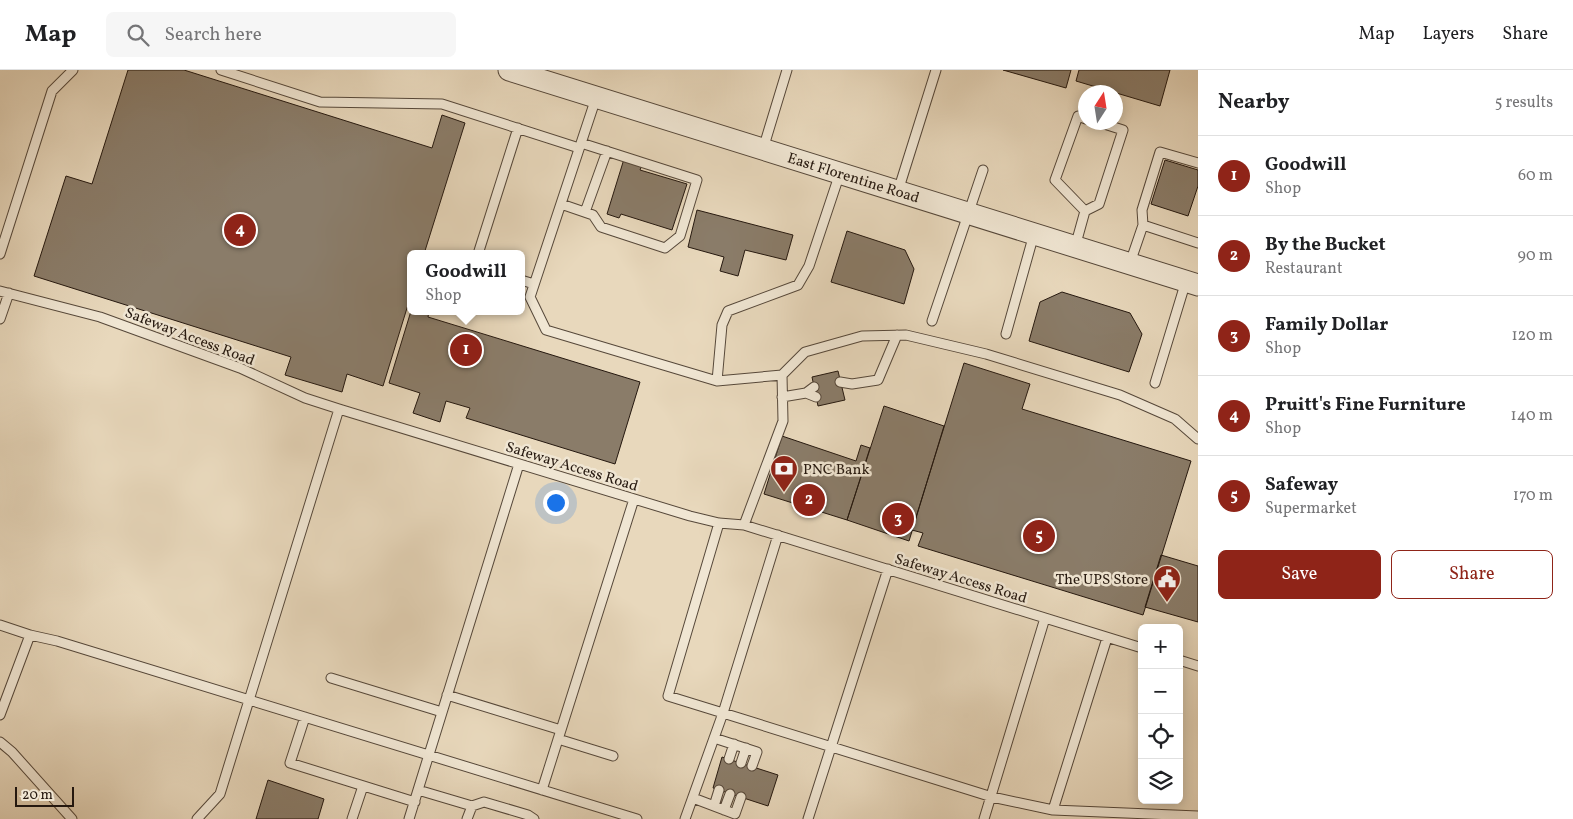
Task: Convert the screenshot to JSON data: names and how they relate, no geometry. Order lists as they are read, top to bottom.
{
  "streets": {
    "street": ["East Florentine Road"],
    "lane": ["Safeway Access Road"]
  },
  "places": {
    "bank": ["PNC Bank"],
    "public building": ["The UPS Store"]
  },
  "scale_bar": "20 m",
  "north": "top",
  "page": {
    "header": "Map",
    "search": "Search here",
    "nav": ["Map", "Layers", "Share"],
    "heading": ["Nearby", "5 results"],
    "list": [
      {
        "mark": "1",
        "name": "Goodwill",
        "note": "Shop",
        "value": "60 m"
      },
      {
        "mark": "2",
        "name": "By the Bucket",
        "note": "Restaurant",
        "value": "90 m"
      },
      {
        "mark": "3",
        "name": "Family Dollar",
        "note": "Shop",
        "value": "120 m"
      },
      {
        "mark": "4",
        "name": "Pruitt's Fine Furniture",
        "note": "Shop",
        "value": "140 m"
      },
      {
        "mark": "5",
        "name": "Safeway",
        "note": "Supermarket",
        "value": "170 m"
      }
    ],
    "pins": [
      "4",
      "1",
      "2",
      "3",
      "5"
    ],
    "popup": ["Goodwill", "Shop"],
    "buttons": ["Save", "Share"],
    "map_buttons": ["+", "−"],
    "scale": "20 m"
  }
}
